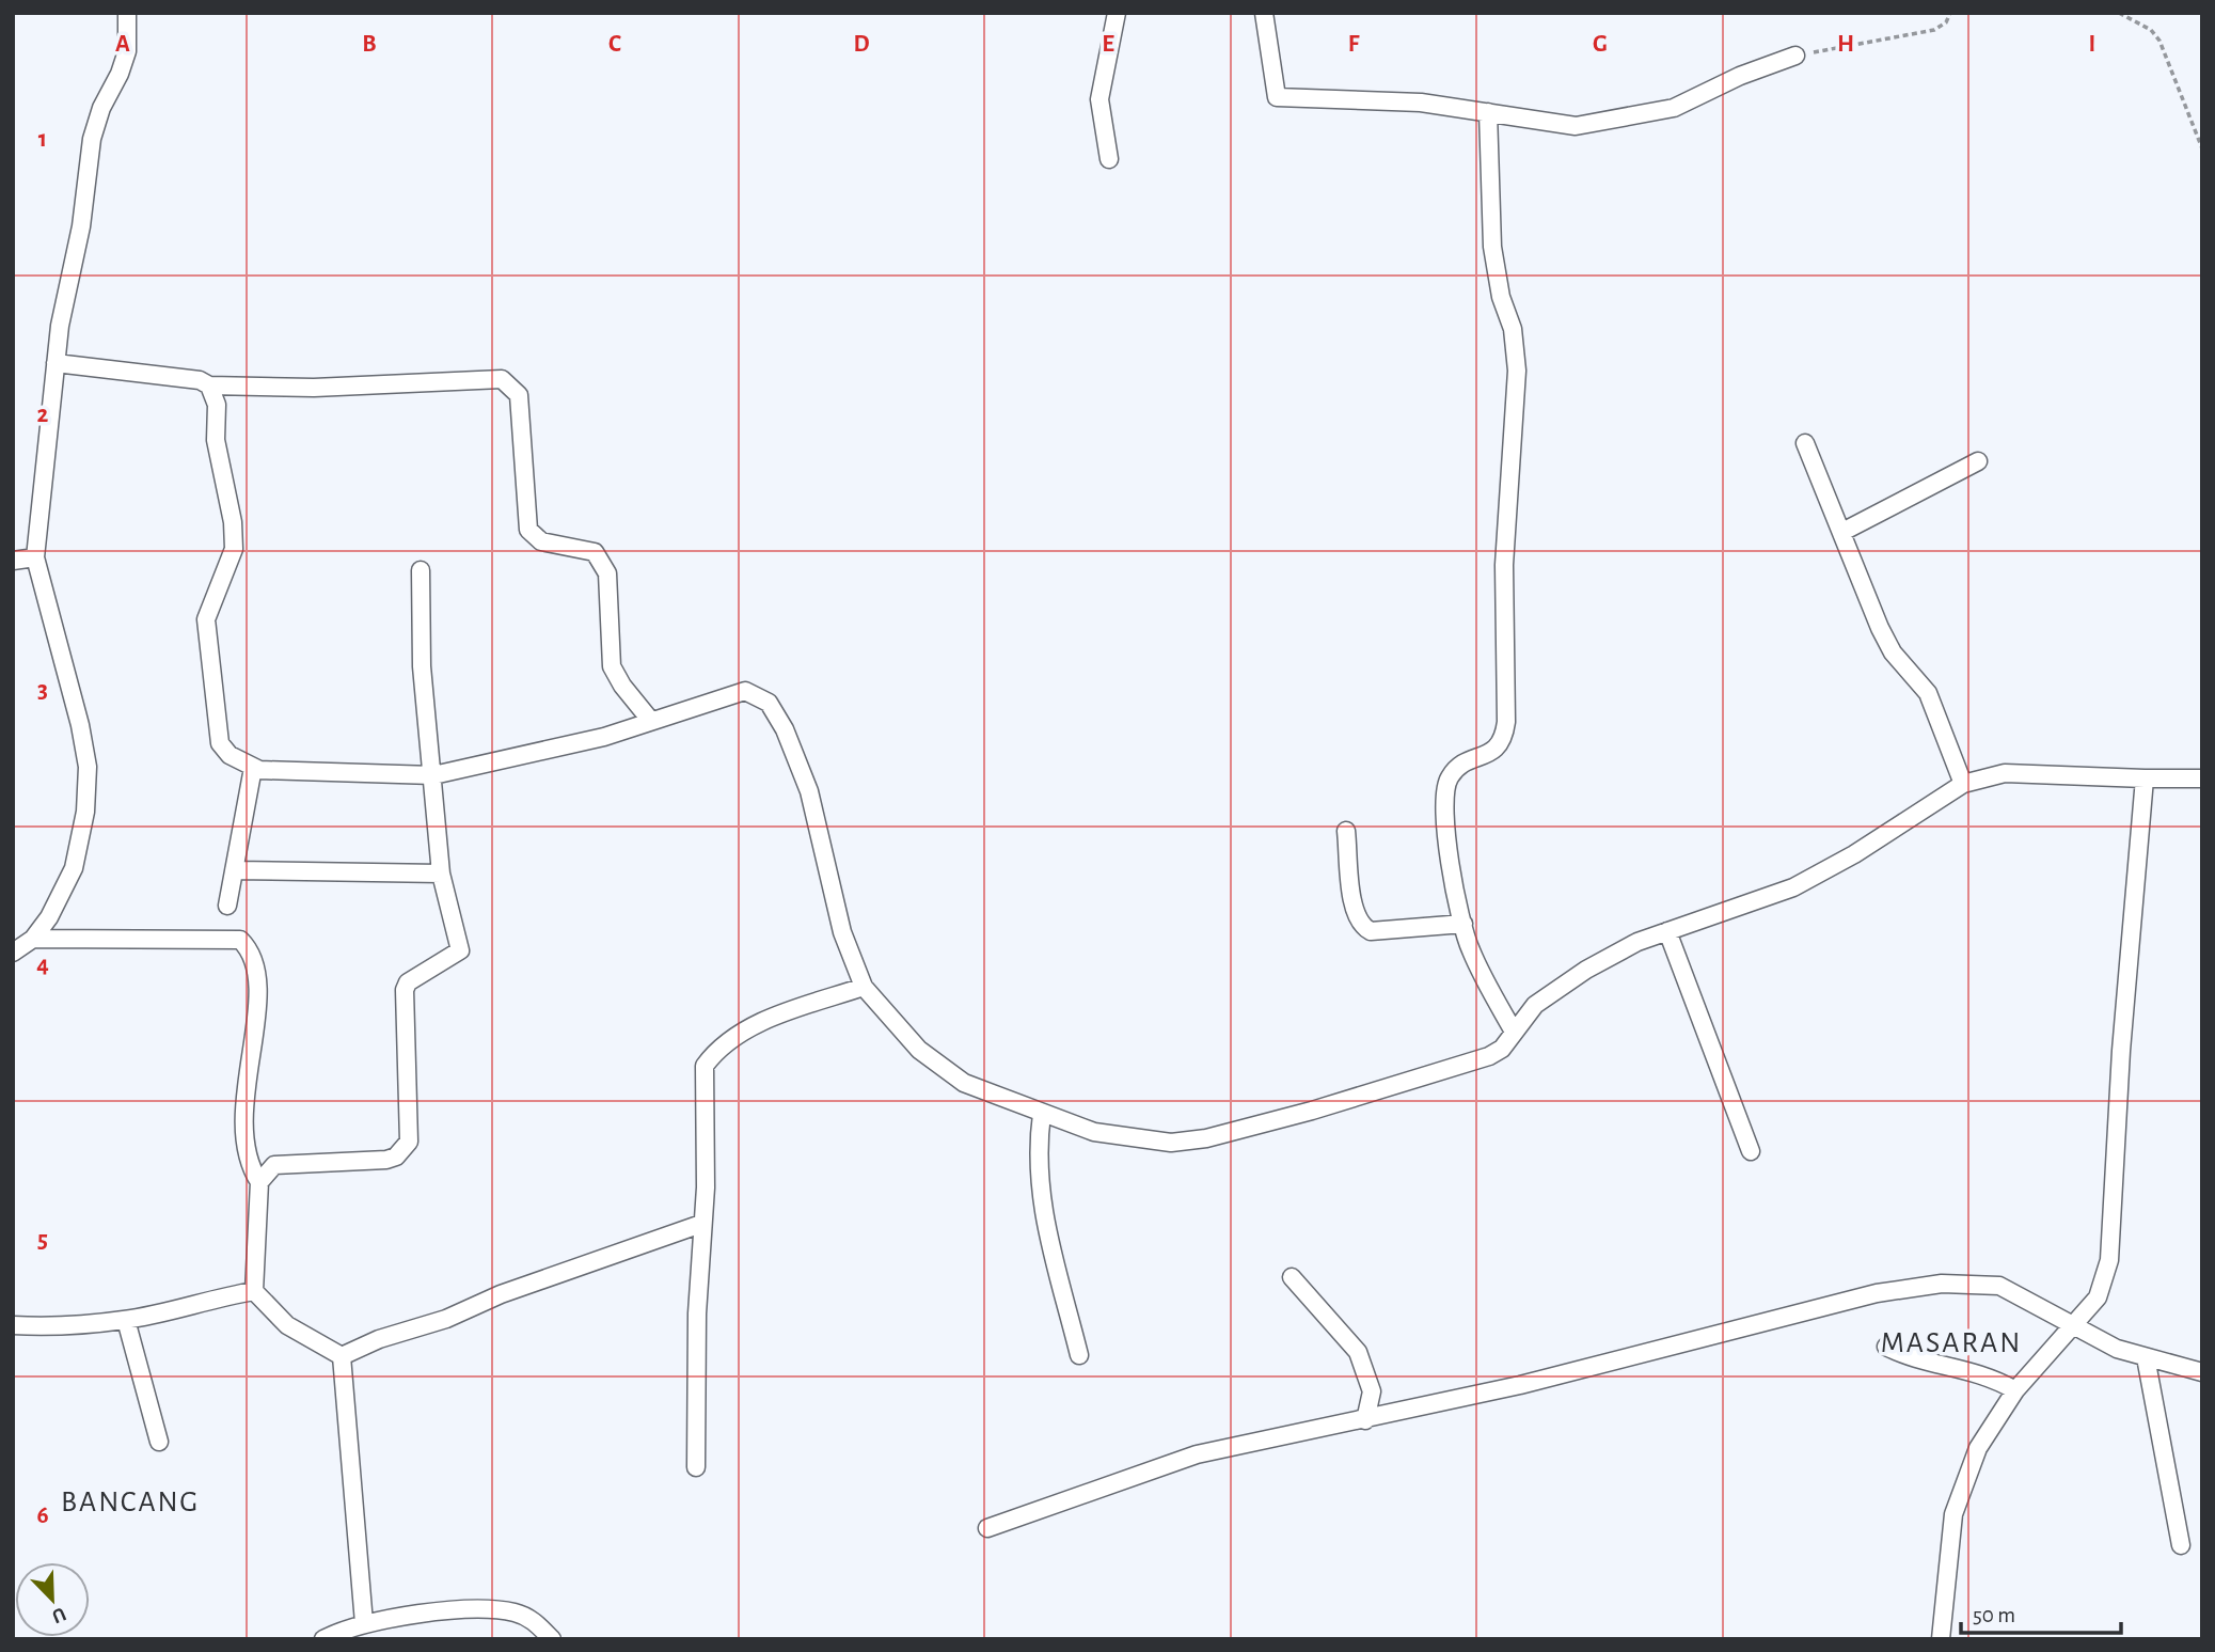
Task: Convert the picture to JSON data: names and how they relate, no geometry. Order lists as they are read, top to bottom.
{
  "districts": ["MASARAN", "BANCANG"],
  "scale_bar": "50 m",
  "north": "bottom right",
  "grid": {
    "columns": [
      "A",
      "B",
      "C",
      "D",
      "E",
      "F",
      "G",
      "H",
      "I"
    ],
    "rows": [
      "1",
      "2",
      "3",
      "4",
      "5",
      "6"
    ]
  }
}
